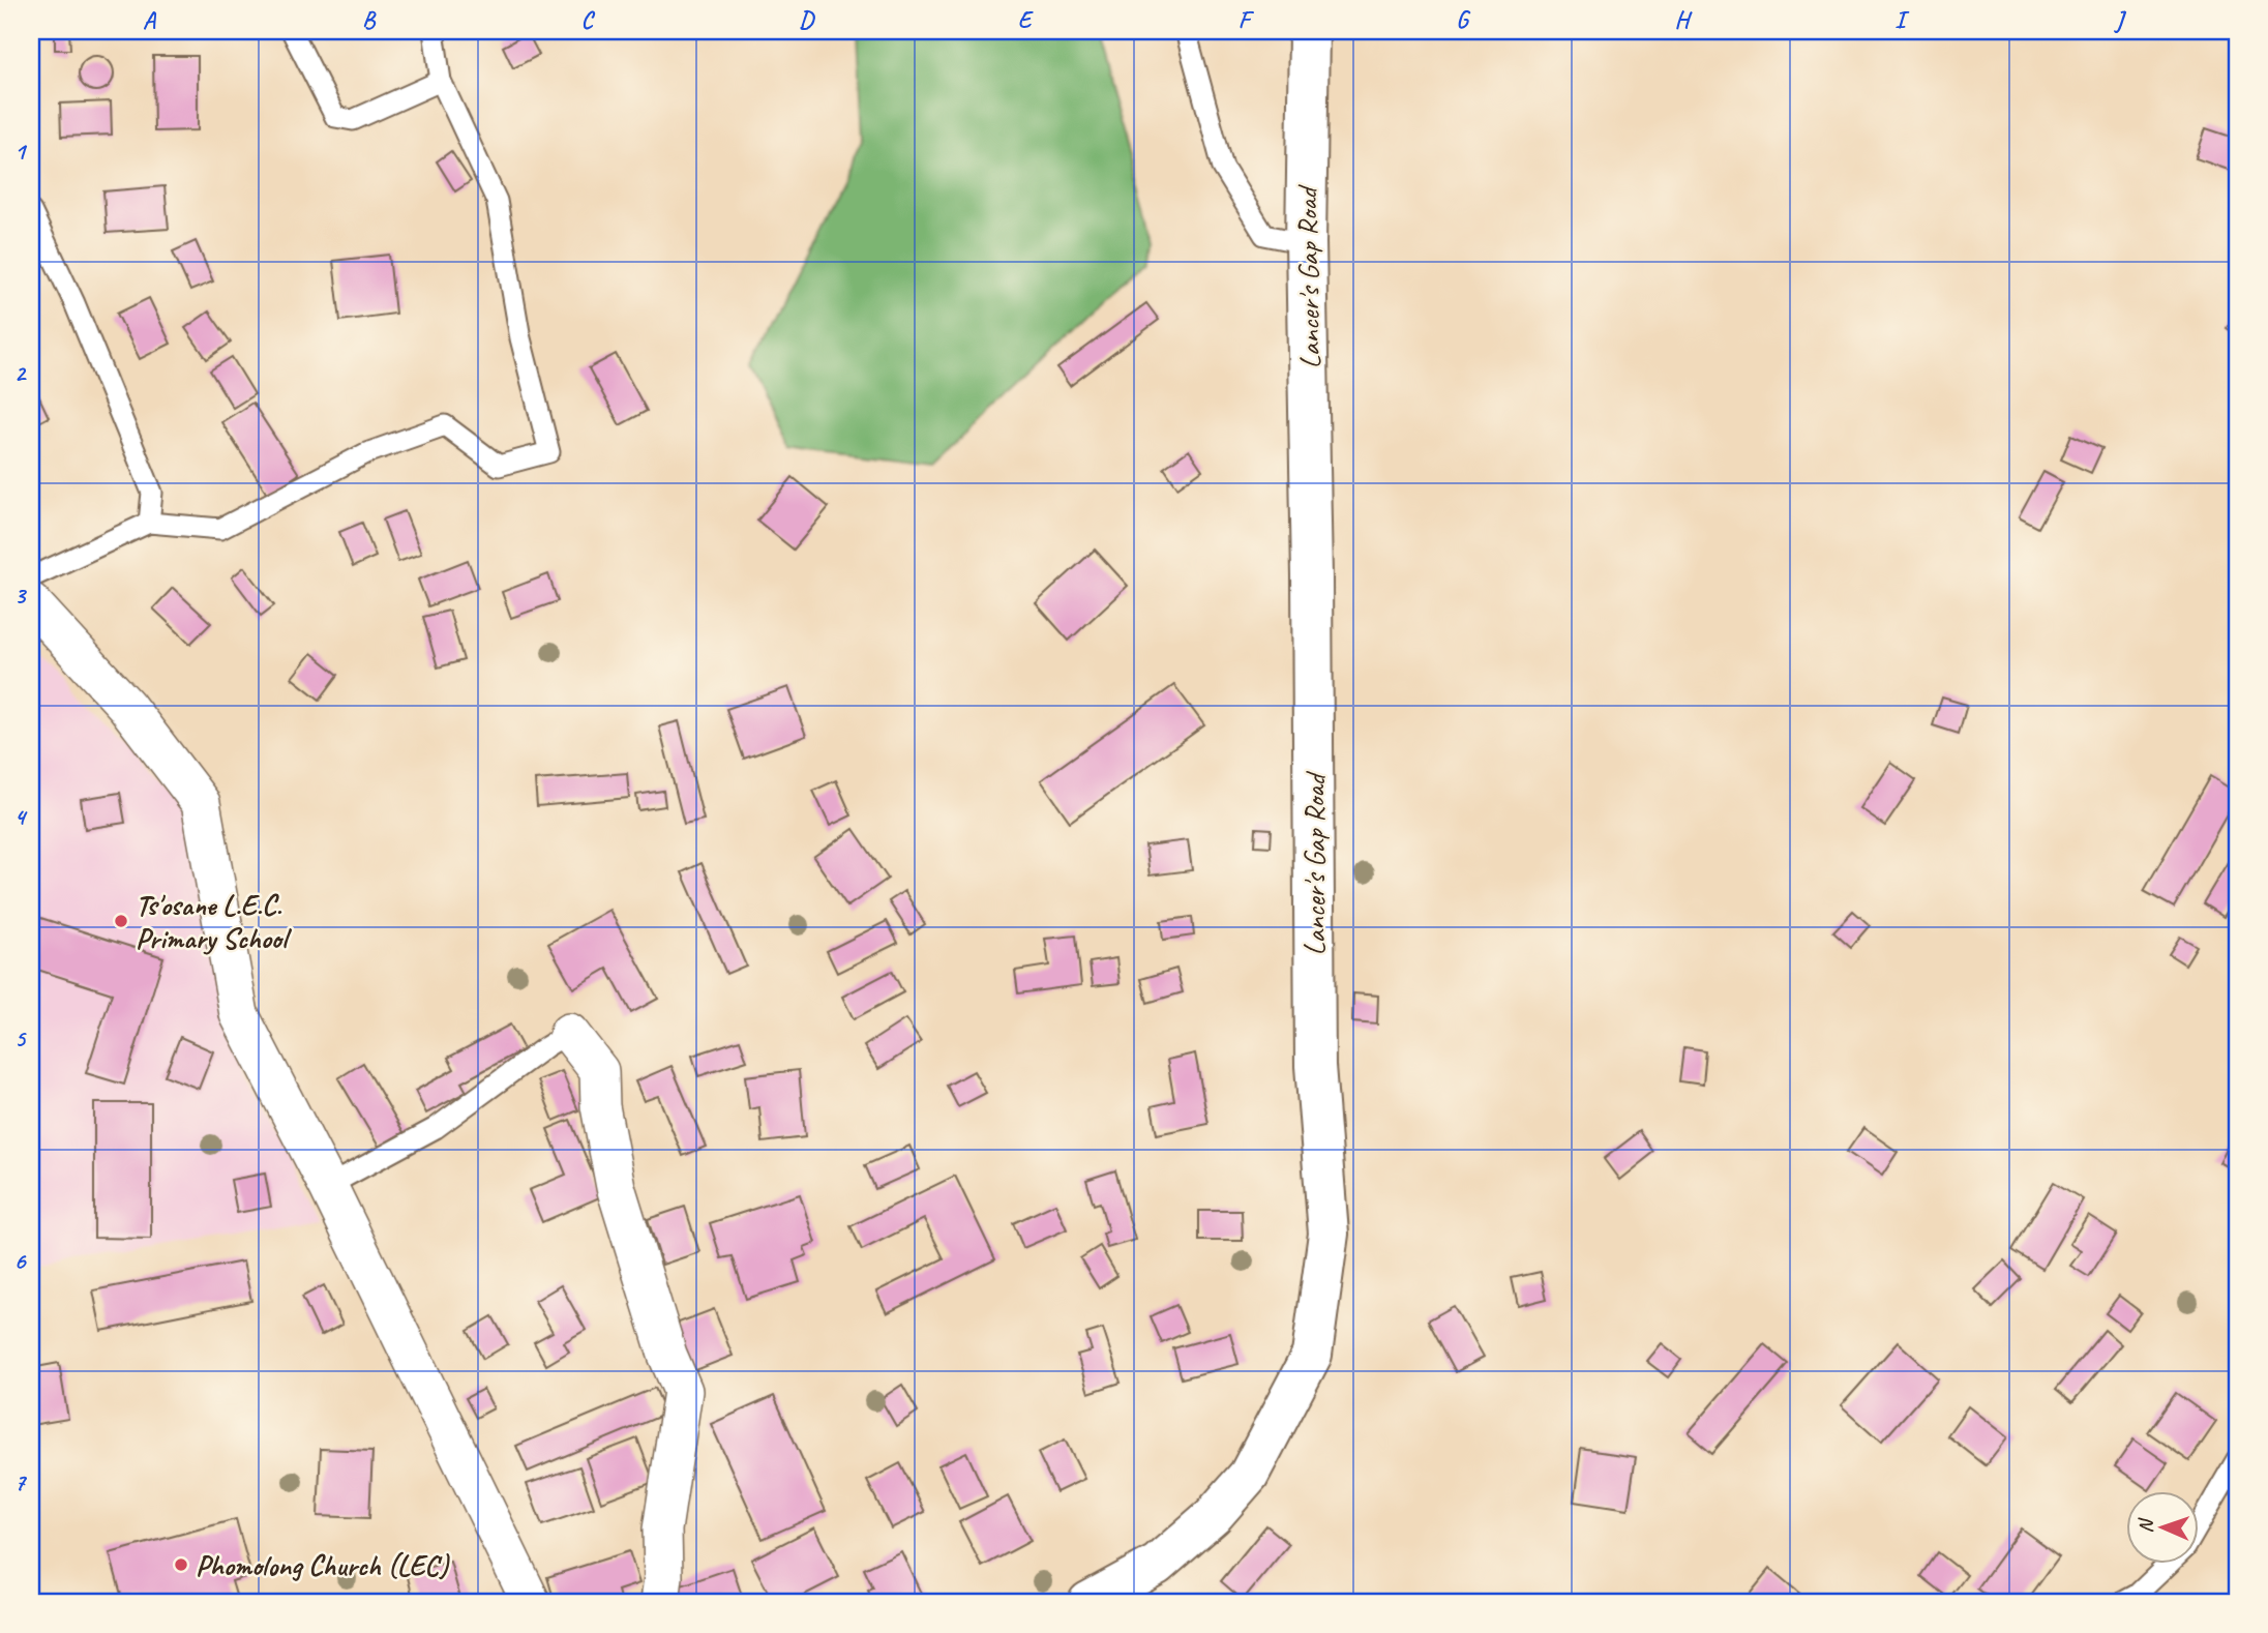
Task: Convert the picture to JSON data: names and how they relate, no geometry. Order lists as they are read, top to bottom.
{
  "streets": {
    "main road": ["Lancer's Gap Road"]
  },
  "places": ["Ts'osane L.E.C. Primary School", "Phomolong Church (LEC)"],
  "north": "left",
  "grid": {
    "columns": [
      "A",
      "B",
      "C",
      "D",
      "E",
      "F",
      "G",
      "H",
      "I",
      "J"
    ],
    "rows": [
      "1",
      "2",
      "3",
      "4",
      "5",
      "6",
      "7"
    ]
  }
}
